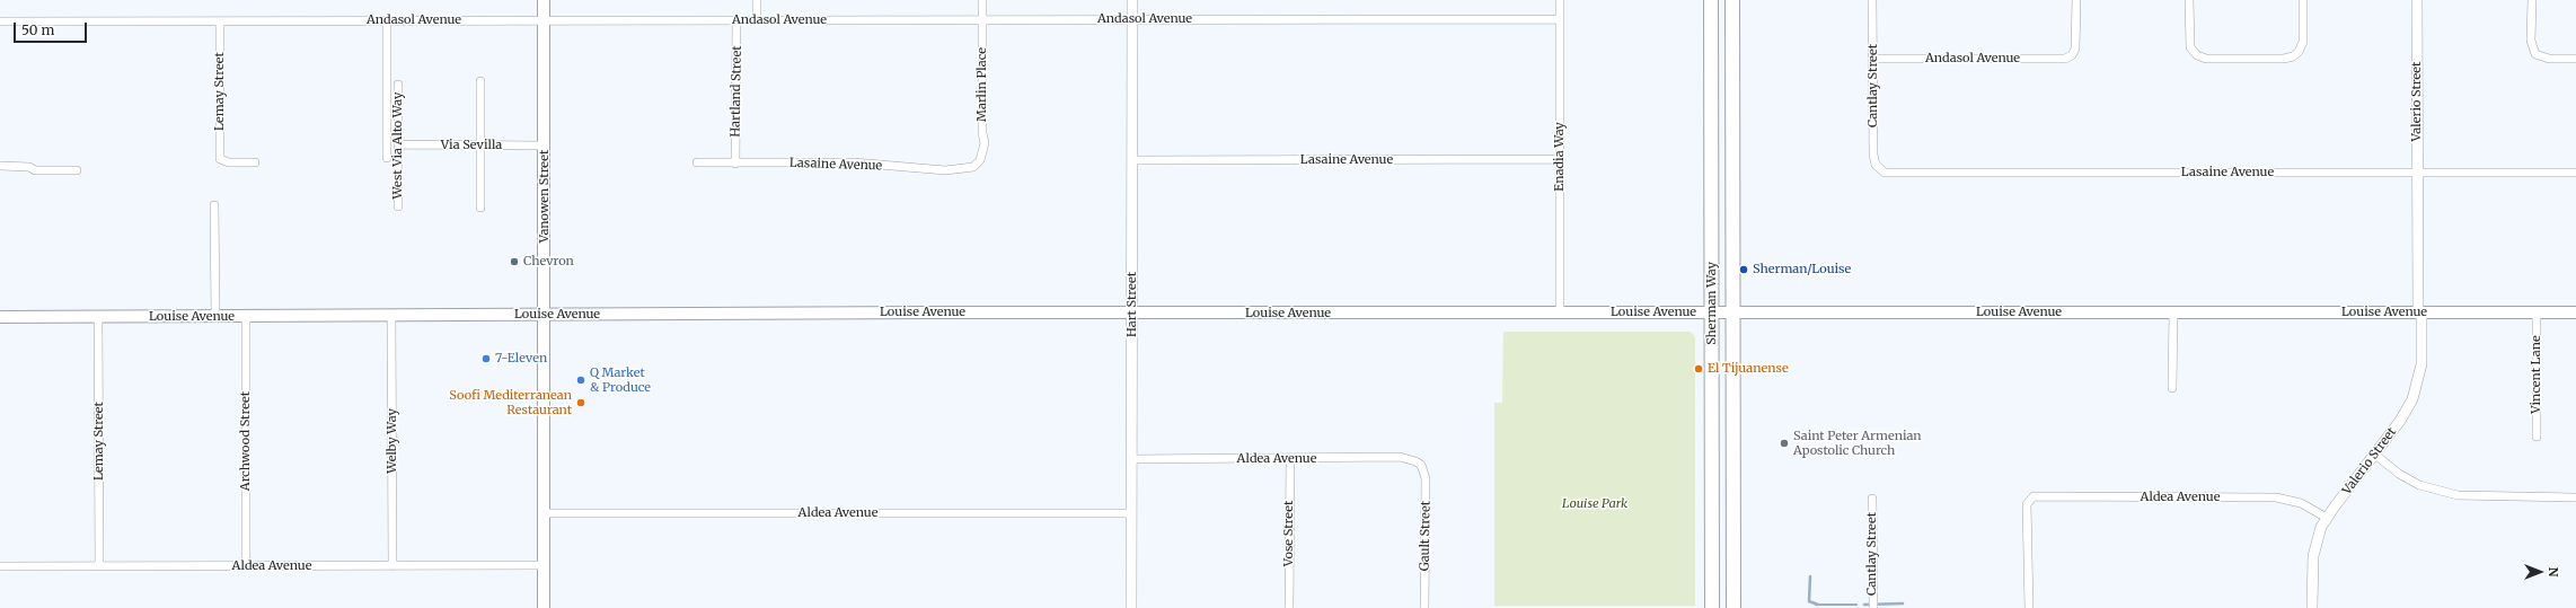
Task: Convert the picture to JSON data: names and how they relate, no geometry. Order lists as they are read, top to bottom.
{
  "streets": {
    "main road": ["Vanowen Street", "Sherman Way", "Louise Avenue"],
    "street": [
      "Andasol Avenue",
      "Marlin Place",
      "Cantlay Street",
      "Lemay Street",
      "Hartland Street",
      "Valerio Street",
      "West Via Alto Way",
      "Via Sevilla",
      "Enadia Way",
      "Lasaine Avenue",
      "Hart Street",
      "Vincent Lane",
      "Archwood Street",
      "Welby Way",
      "Aldea Avenue",
      "Vose Street",
      "Gault Street"
    ]
  },
  "crossings": [
    ["Andasol Avenue", "Marlin Place"],
    ["Andasol Avenue", "Cantlay Street"],
    ["Andasol Avenue", "Lemay Street"],
    ["Andasol Avenue", "Hartland Street"],
    ["Andasol Avenue", "Enadia Way"],
    ["Andasol Avenue", "Vanowen Street"],
    ["Andasol Avenue", "Hart Street"],
    ["Marlin Place", "Lasaine Avenue"],
    ["Cantlay Street", "Lasaine Avenue"],
    ["Lemay Street", "Louise Avenue"],
    ["Lemay Street", "Aldea Avenue"],
    ["Hartland Street", "Lasaine Avenue"],
    ["Valerio Street", "Lasaine Avenue"],
    ["Valerio Street", "Louise Avenue"],
    ["Valerio Street", "Aldea Avenue"],
    ["West Via Alto Way", "Via Sevilla"],
    ["Via Sevilla", "Vanowen Street"],
    ["Enadia Way", "Lasaine Avenue"],
    ["Enadia Way", "Louise Avenue"],
    ["Lasaine Avenue", "Hart Street"],
    ["Vanowen Street", "Louise Avenue"],
    ["Vanowen Street", "Aldea Avenue"],
    ["Sherman Way", "Louise Avenue"],
    ["Hart Street", "Louise Avenue"],
    ["Hart Street", "Aldea Avenue"],
    ["Louise Avenue", "Vincent Lane"],
    ["Louise Avenue", "Archwood Street"],
    ["Louise Avenue", "Welby Way"],
    ["Archwood Street", "Aldea Avenue"],
    ["Welby Way", "Aldea Avenue"],
    ["Aldea Avenue", "Vose Street"],
    ["Aldea Avenue", "Gault Street"]
  ],
  "parks": ["Louise Park"],
  "places": [
    "Chevron",
    "Sherman/Louise",
    "7-Eleven",
    "El Tijuanense",
    "Q Market & Produce",
    "Soofi Mediterranean Restaurant",
    "Saint Peter Armenian Apostolic Church"
  ],
  "scale_bar": "50 m",
  "north": "right"
}
